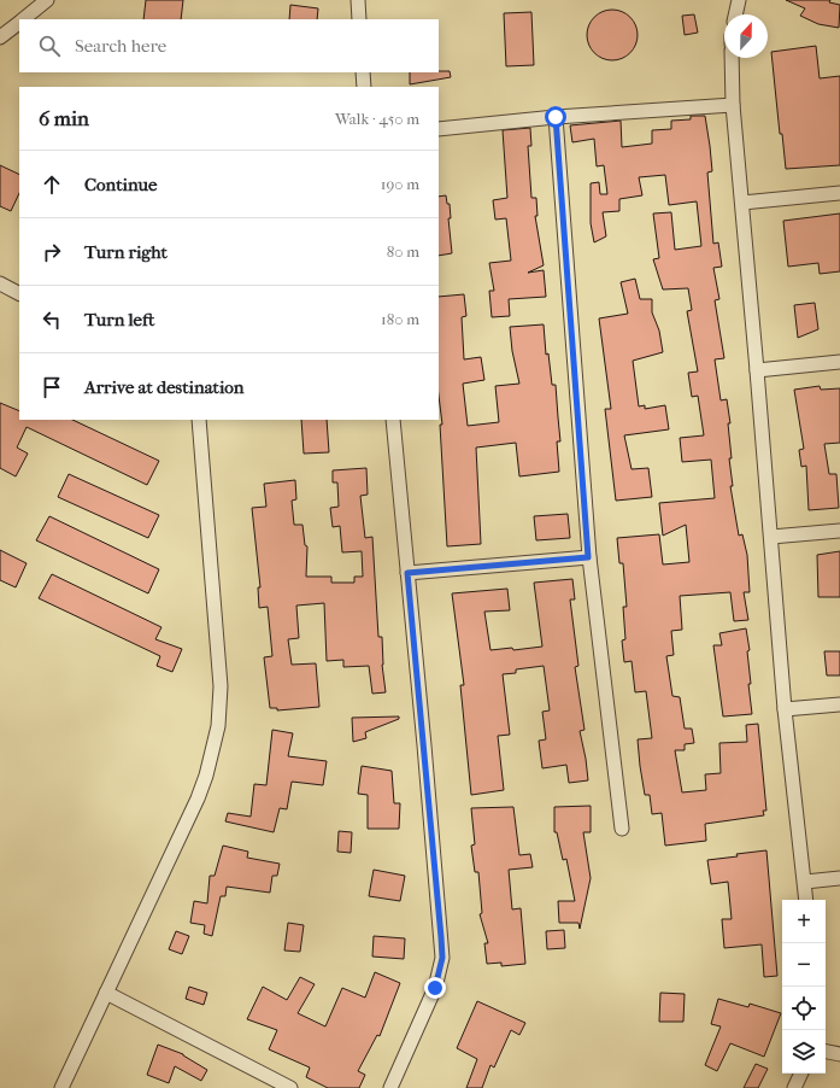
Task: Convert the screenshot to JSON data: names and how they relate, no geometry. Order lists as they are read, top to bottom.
{
  "north": "top",
  "page": {
    "search": "Search here",
    "heading": ["6 min", "Walk · 450 m"],
    "list": [
      ["Continue", "190 m"],
      ["Turn right", "80 m"],
      ["Turn left", "180 m"],
      "Arrive at destination"
    ],
    "map_buttons": ["+", "−"]
  }
}
